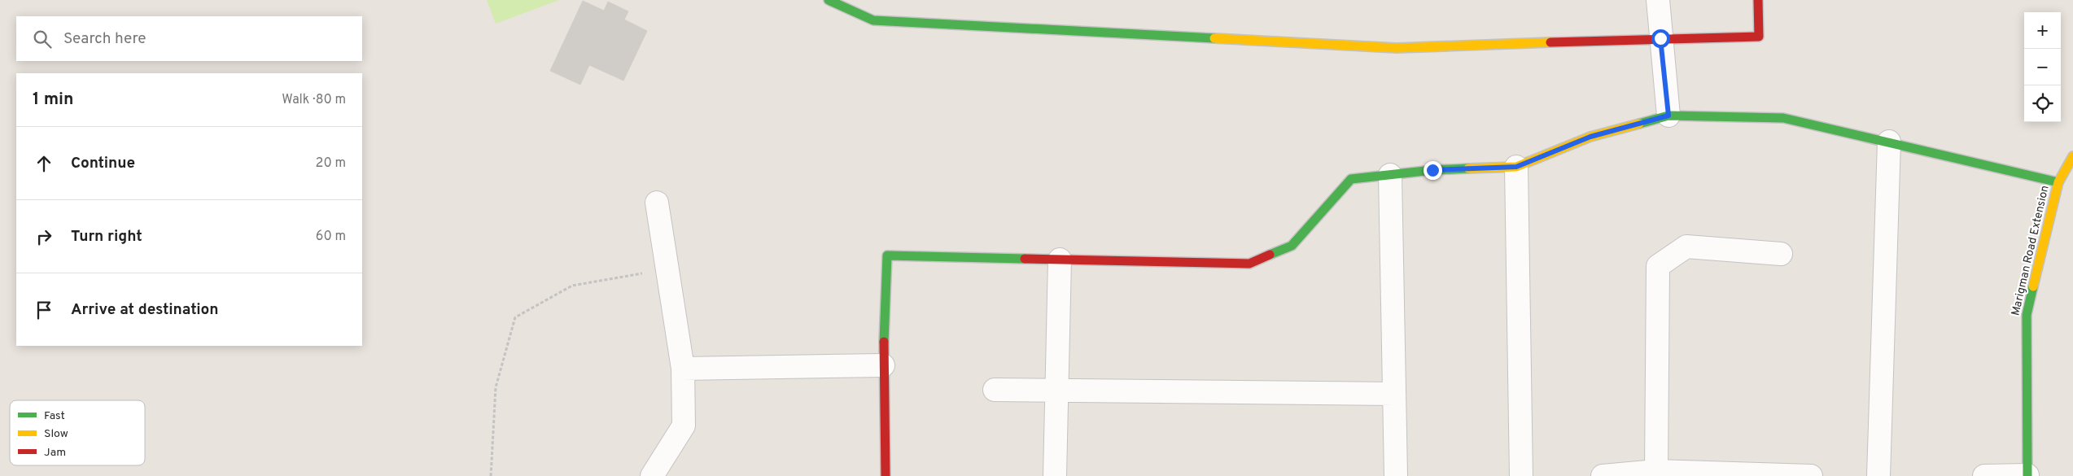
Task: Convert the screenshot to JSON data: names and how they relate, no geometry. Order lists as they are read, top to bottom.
{
  "streets": {
    "street": ["Marigman Road Extension"]
  },
  "legend": ["Fast", "Slow", "Jam"],
  "page": {
    "map_buttons": ["+", "−"],
    "search": "Search here",
    "heading": ["1 min", "Walk · 80 m"],
    "list": [
      ["Continue", "20 m"],
      ["Turn right", "60 m"],
      "Arrive at destination"
    ]
  }
}
